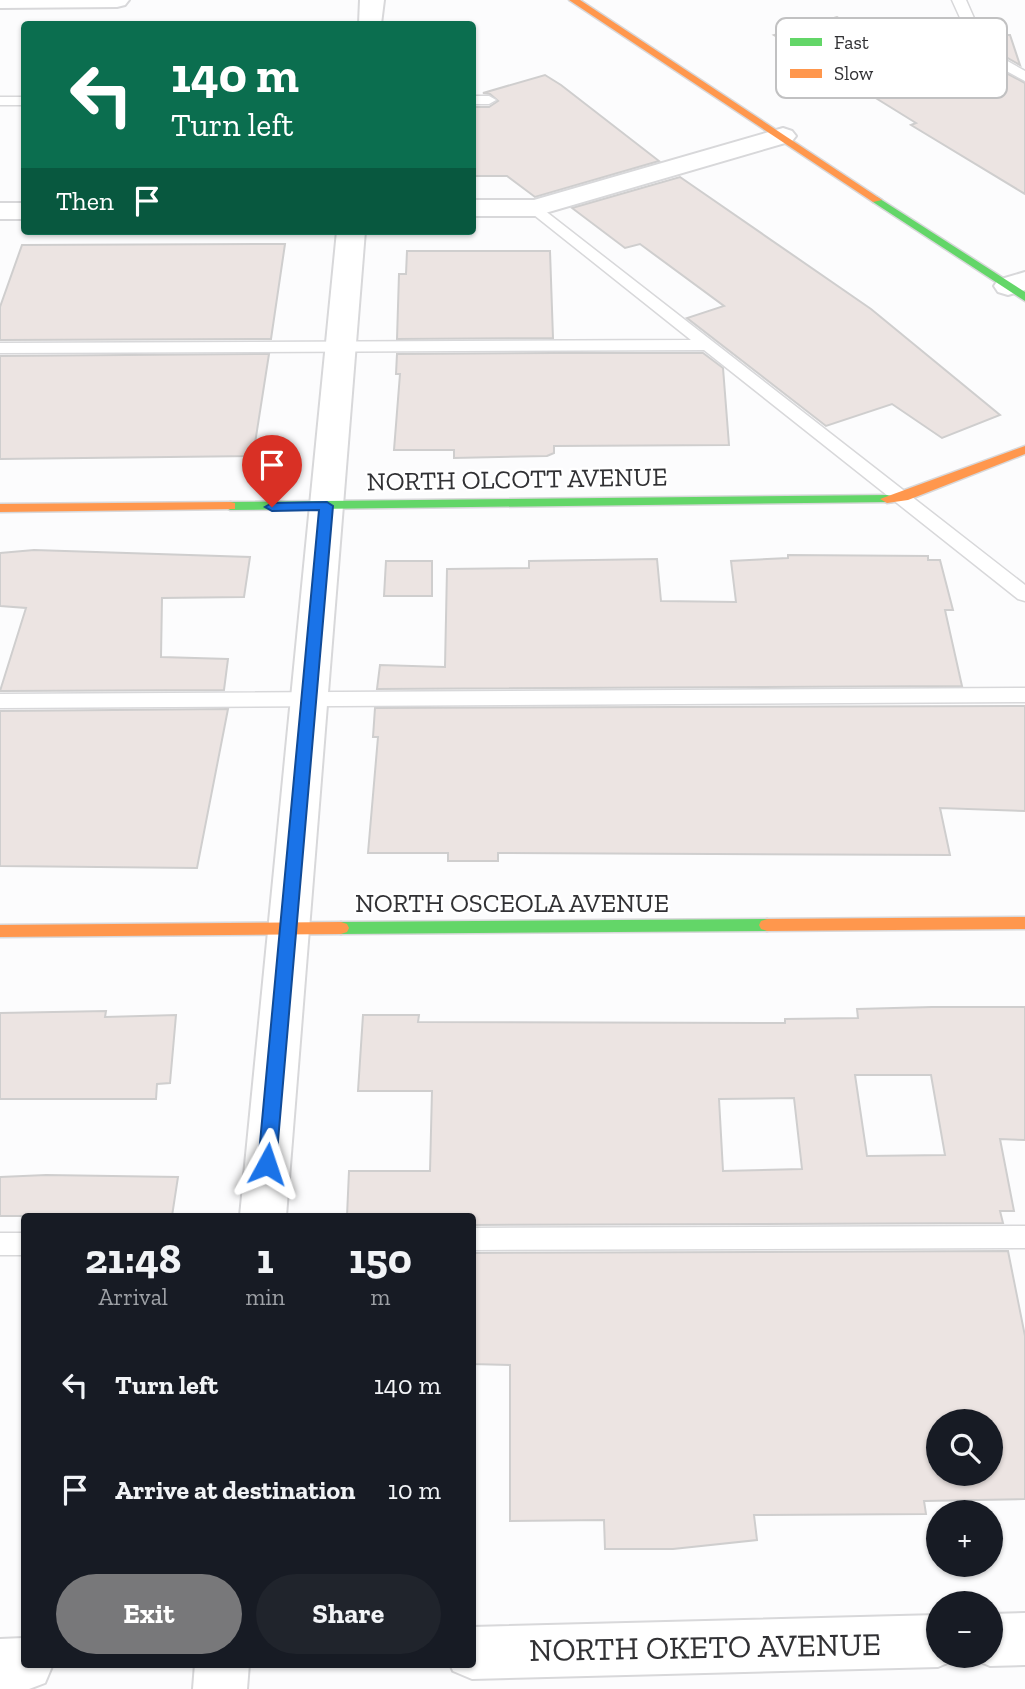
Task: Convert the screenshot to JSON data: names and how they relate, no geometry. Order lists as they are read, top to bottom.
{
  "streets": {
    "street": ["NORTH OLCOTT AVENUE", "NORTH OSCEOLA AVENUE", "NORTH OKETO AVENUE"]
  },
  "legend": ["Fast", "Slow"],
  "page": {
    "turn": ["140 m", "Turn left"],
    "then": "Then",
    "eta": [
      "21:48",
      "Arrival",
      "1",
      "min",
      "150",
      "m"
    ],
    "list": [
      {
        "name": "Turn left",
        "value": "140 m"
      },
      {
        "name": "Arrive at destination",
        "value": "10 m"
      }
    ],
    "map_buttons": ["+", "−"],
    "buttons": ["Exit", "Share"]
  }
}
